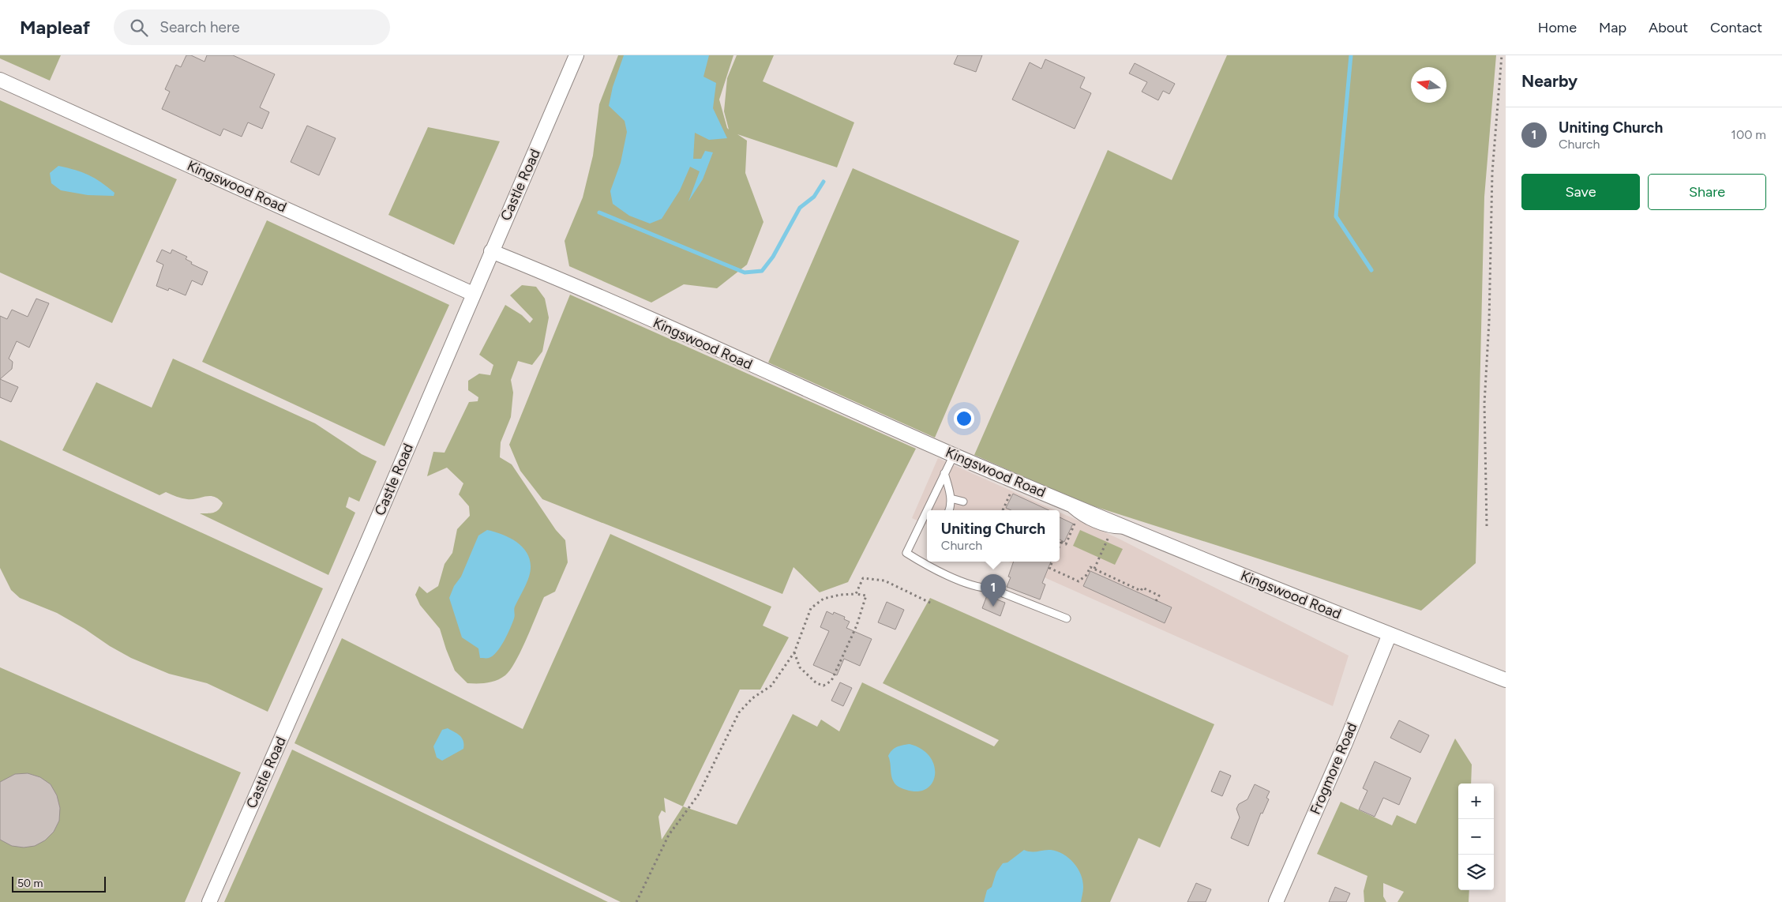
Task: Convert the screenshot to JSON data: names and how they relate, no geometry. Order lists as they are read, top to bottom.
{
  "streets": {
    "street": ["Castle Road", "Kingswood Road", "Frogmore Road"]
  },
  "crossings": [
    ["Castle Road", "Kingswood Road"],
    ["Kingswood Road", "Frogmore Road"]
  ],
  "scale_bar": "50 m",
  "north": "left",
  "page": {
    "header": "Mapleaf",
    "search": "Search here",
    "nav": [
      "Home",
      "Map",
      "About",
      "Contact"
    ],
    "heading": "Nearby",
    "list": [
      {
        "mark": "1",
        "name": "Uniting Church",
        "note": "Church",
        "value": "100 m"
      }
    ],
    "buttons": ["Save", "Share"],
    "popup": ["Uniting Church", "Church"],
    "pins": "1",
    "map_buttons": ["+", "−"],
    "scale": "50 m"
  }
}
